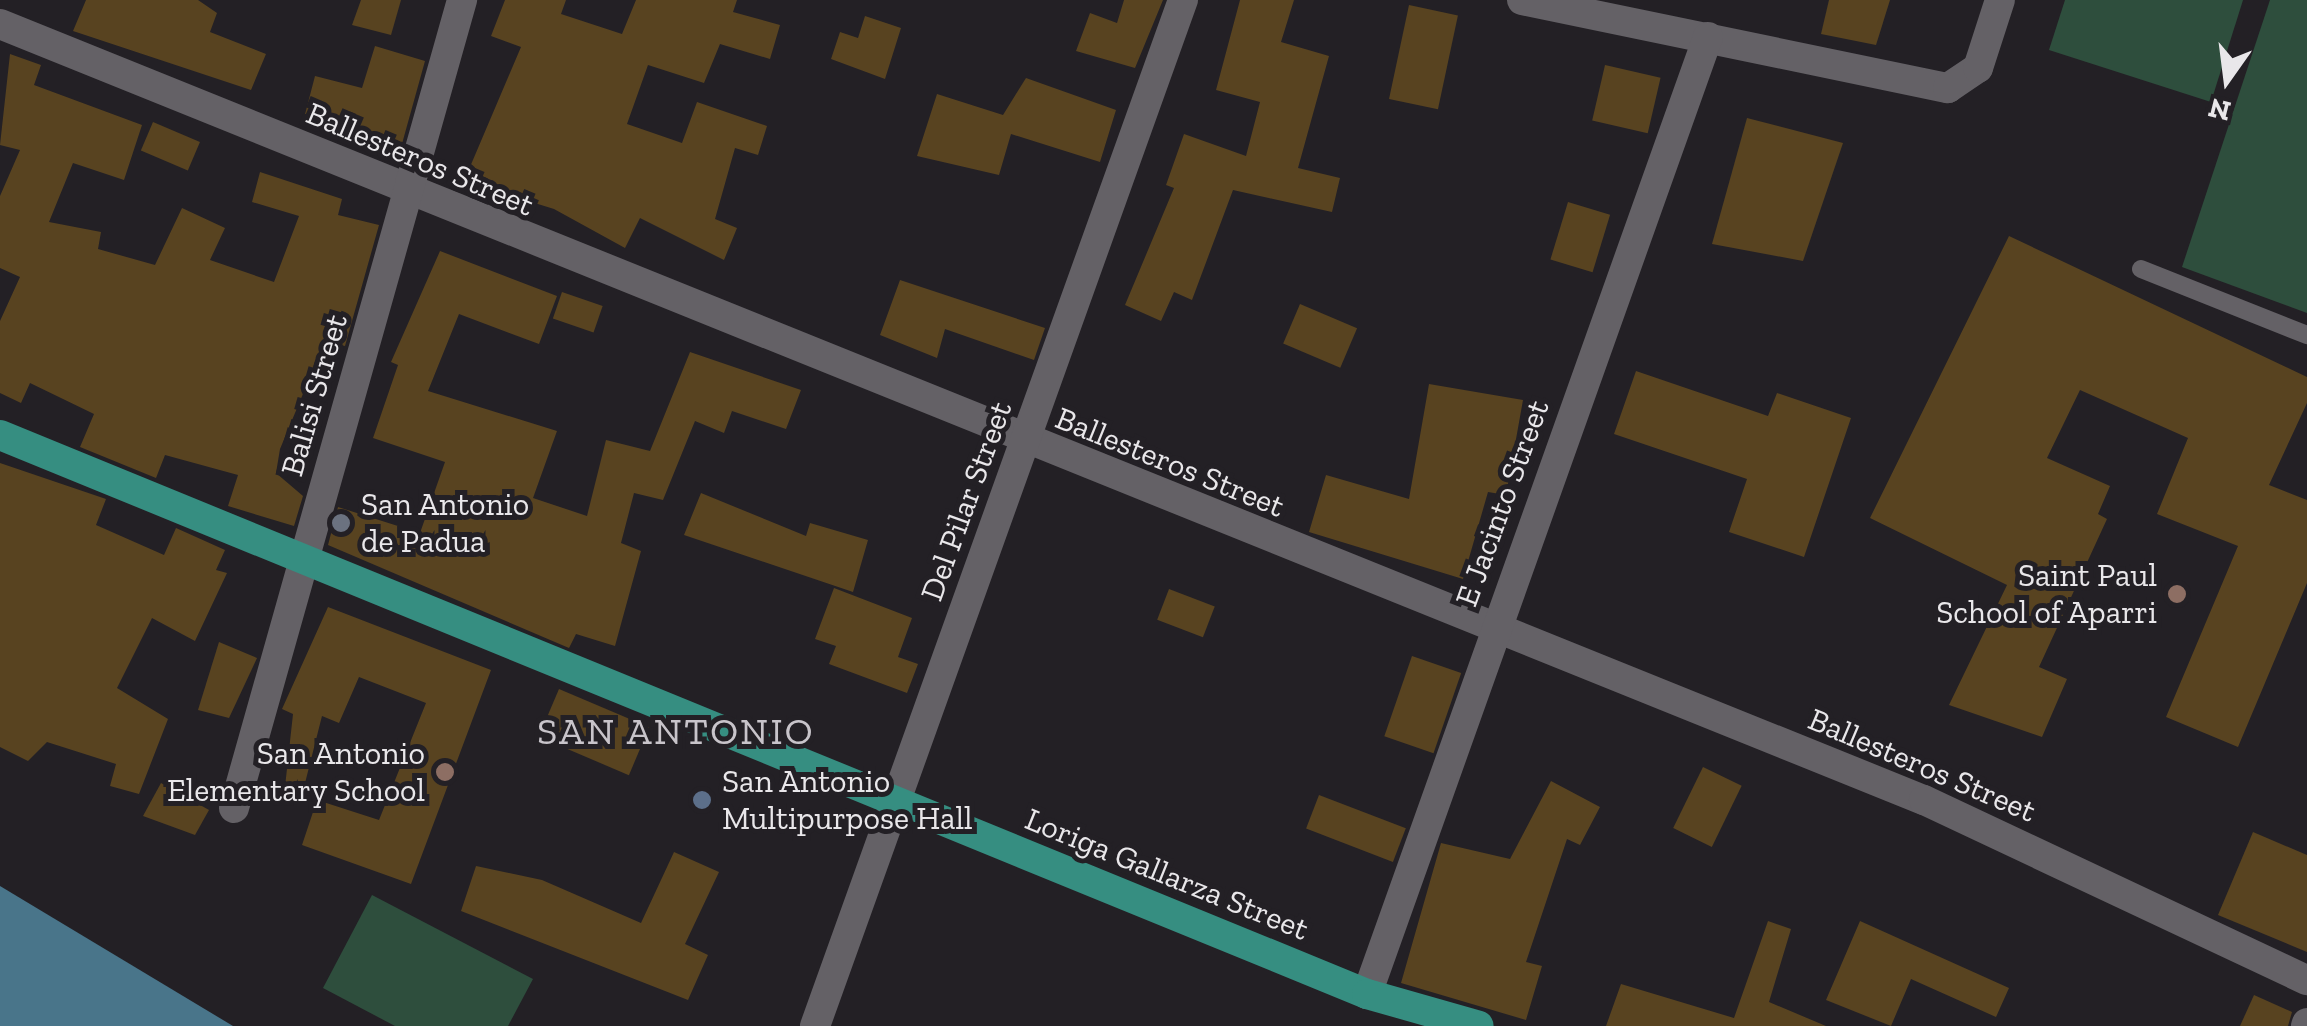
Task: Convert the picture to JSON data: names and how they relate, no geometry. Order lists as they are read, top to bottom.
{
  "streets": {
    "main road": ["Loriga Gallarza Street"],
    "street": [
      "Ballesteros Street",
      "Balisi Street",
      "Del Pilar Street",
      "E Jacinto Street"
    ]
  },
  "crossings": [
    ["Ballesteros Street", "Balisi Street"],
    ["Ballesteros Street", "Del Pilar Street"],
    ["Ballesteros Street", "E Jacinto Street"],
    ["Balisi Street", "Loriga Gallarza Street"],
    ["Del Pilar Street", "Loriga Gallarza Street"],
    ["E Jacinto Street", "Loriga Gallarza Street"]
  ],
  "districts": ["SAN ANTONIO"],
  "places": [
    "San Antonio de Padua",
    "Saint Paul School of Aparri",
    "San Antonio Elementary School",
    "San Antonio Multipurpose Hall"
  ],
  "north": "bottom"
}
